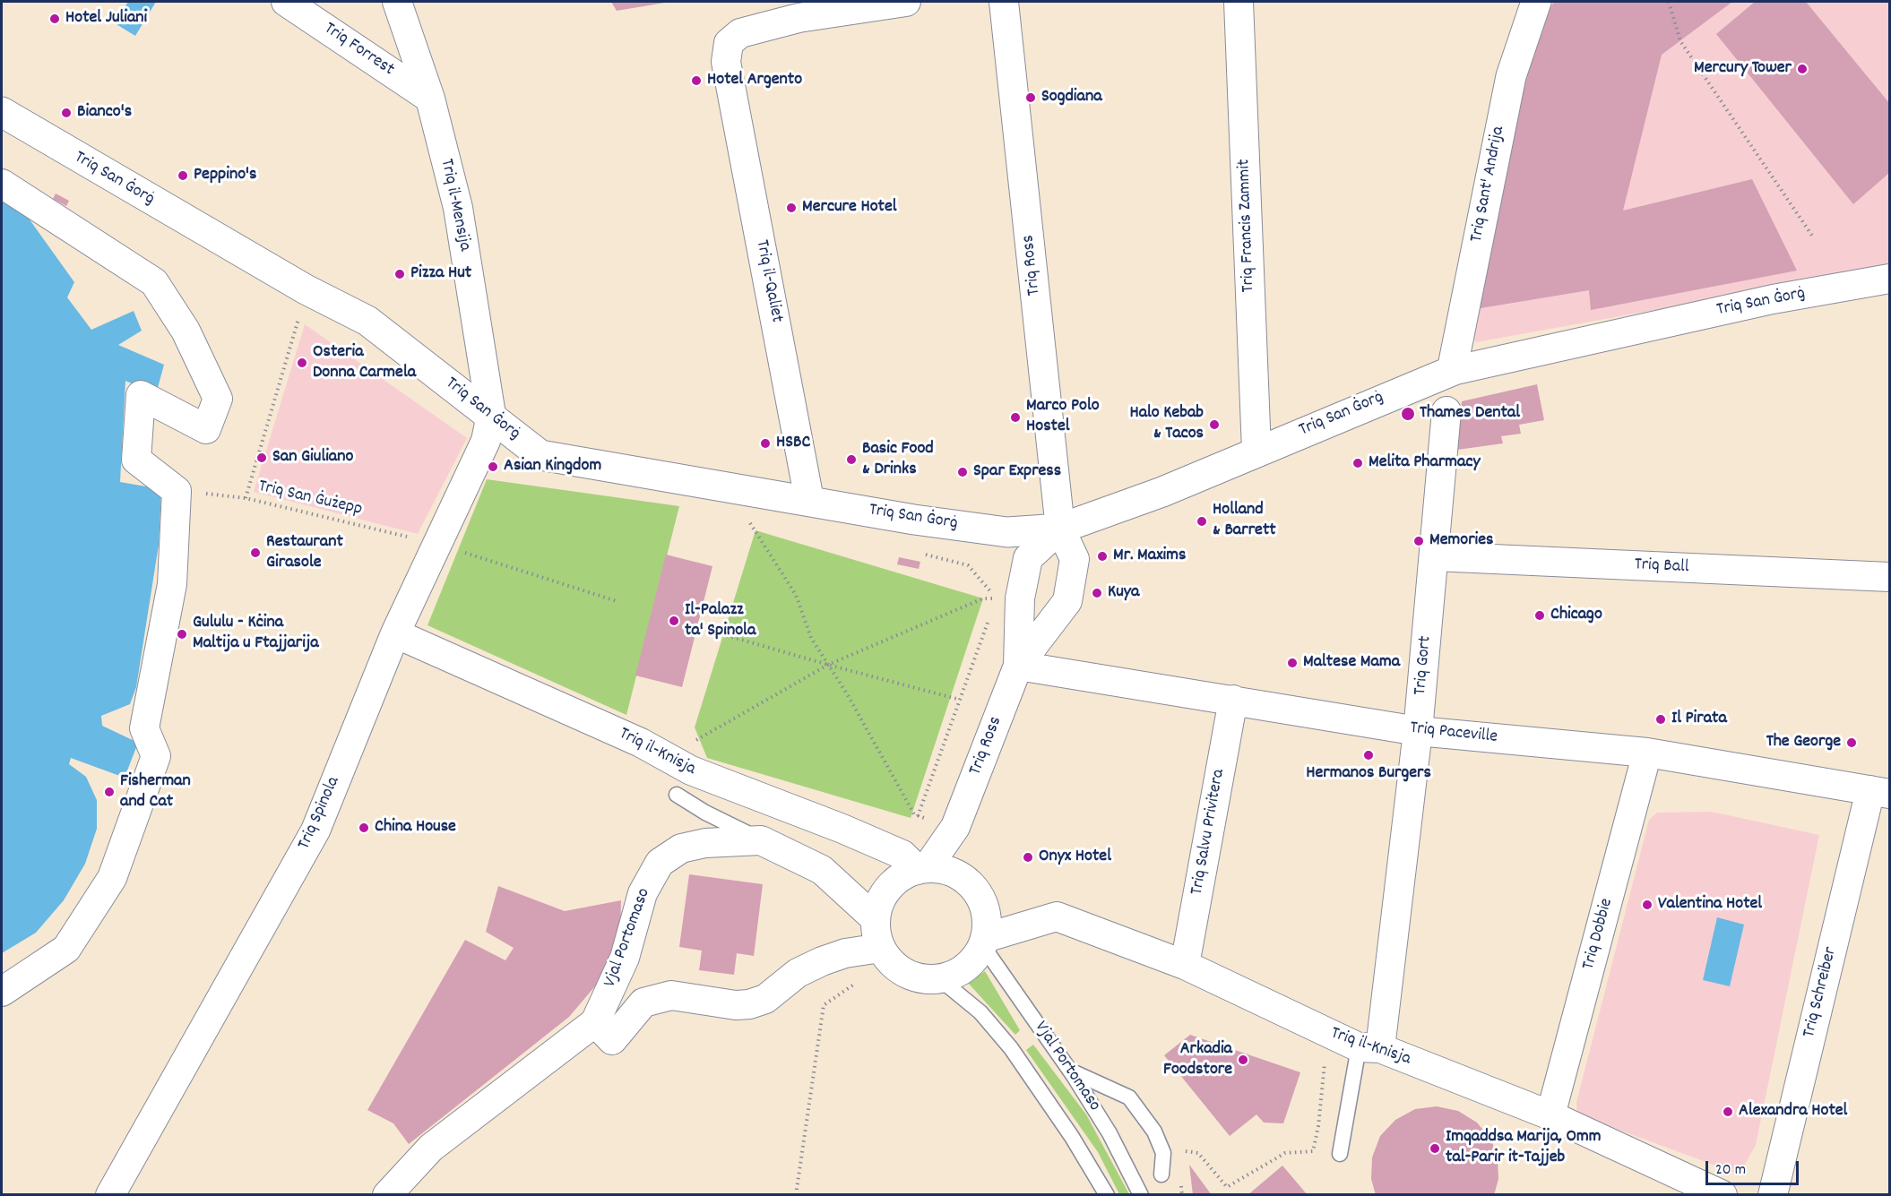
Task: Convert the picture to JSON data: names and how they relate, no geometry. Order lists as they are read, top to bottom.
{
  "streets": {
    "main road": ["Triq San Ġorġ", "Triq Sant' Andrija"],
    "street": [
      "Triq Forrest",
      "Triq il-Mensija",
      "Triq Francis Zammit",
      "Triq Ross",
      "Triq il-Qaliet",
      "Triq Ball",
      "Triq Gort",
      "Triq Paceville",
      "Triq il-Knisja",
      "Triq Spinola",
      "Triq Salvu Privitera",
      "Triq Dobbie",
      "Vjal Portomaso",
      "Triq Schreiber"
    ],
    "path": ["Triq San Ġużepp"]
  },
  "crossings": [
    ["Triq Forrest", "Triq il-Mensija"],
    ["Triq San Ġorġ", "Triq Sant' Andrija"],
    ["Triq San Ġorġ", "Triq il-Mensija"],
    ["Triq San Ġorġ", "Triq Francis Zammit"],
    ["Triq San Ġorġ", "Triq Ross"],
    ["Triq San Ġorġ", "Triq il-Qaliet"],
    ["Triq San Ġorġ", "Triq Spinola"],
    ["Triq il-Mensija", "Triq Spinola"],
    ["Triq Ross", "Triq Paceville"],
    ["Triq Ross", "Triq il-Knisja"],
    ["Triq Ross", "Vjal Portomaso"],
    ["Triq San Ġużepp", "Triq Spinola"],
    ["Triq Ball", "Triq Gort"],
    ["Triq Gort", "Triq Paceville"],
    ["Triq Gort", "Triq il-Knisja"],
    ["Triq Paceville", "Triq Salvu Privitera"],
    ["Triq Paceville", "Triq Dobbie"],
    ["Triq Paceville", "Triq Schreiber"],
    ["Triq il-Knisja", "Triq Spinola"],
    ["Triq il-Knisja", "Triq Salvu Privitera"],
    ["Triq il-Knisja", "Triq Dobbie"],
    ["Triq il-Knisja", "Vjal Portomaso"]
  ],
  "places": [
    "Hotel Juliani",
    "Mercury Tower",
    "Hotel Argento",
    "Sogdiana",
    "Bianco's",
    "Peppino's",
    "Mercure Hotel",
    "Pizza Hut",
    "Osteria Donna Carmela",
    "Thames Dental",
    "Marco Polo Hostel",
    "Halo Kebab & Tacos",
    "HSBC",
    "San Giuliano",
    "Basic Food & Drinks",
    "Melita Pharmacy",
    "Asian Kingdom",
    "Spar Express",
    "Holland & Barrett",
    "Memories",
    "Restaurant Girasole",
    "Mr. Maxims",
    "Kuya",
    "Chicago",
    "Il-Palazz ta' Spinola",
    "Gululu - Kċina Maltija u Ftajjarija",
    "Maltese Mama",
    "Il Pirata",
    "The George",
    "Hermanos Burgers",
    "Fisherman and Cat",
    "China House",
    "Onyx Hotel",
    "Valentina Hotel",
    "Arkadia Foodstore",
    "Alexandra Hotel",
    "Imqaddsa Marija, Omm tal-Parir it-Tajjeb"
  ],
  "scale_bar": "20 m"
}
